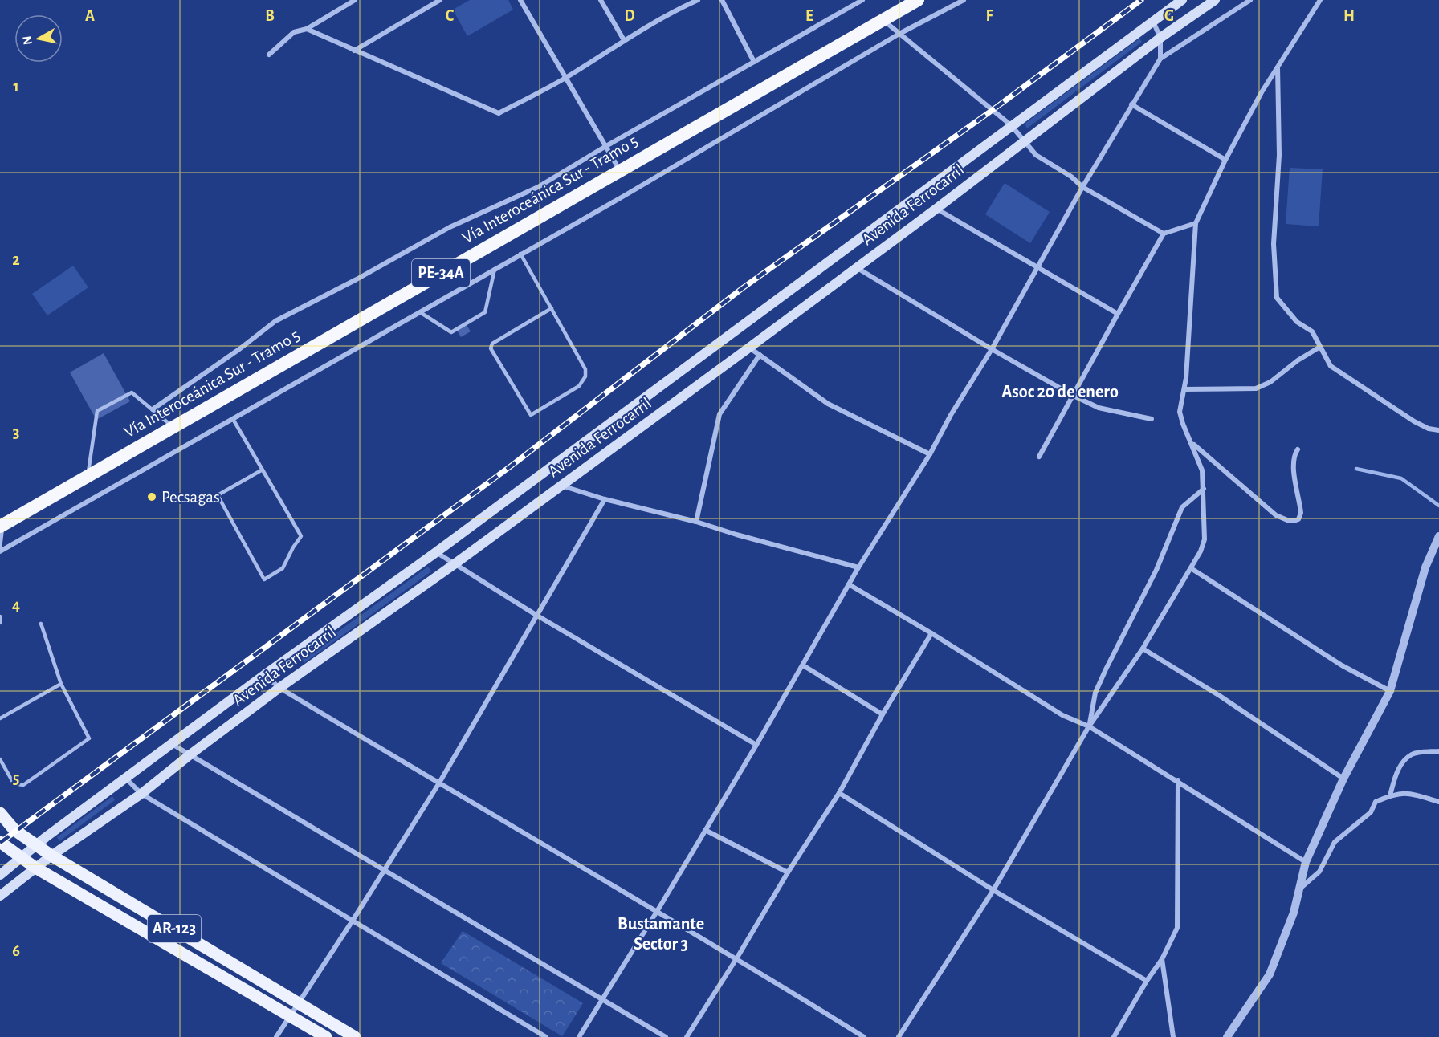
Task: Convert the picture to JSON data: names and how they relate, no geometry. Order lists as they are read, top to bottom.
{
  "streets": {
    "highway": ["Vía Interoceánica Sur - Tramo 5", "PE-34A"],
    "main road": ["Avenida Ferrocarril", "AR-123"]
  },
  "crossings": [
    ["Avenida Ferrocarril", "AR-123"]
  ],
  "districts": ["Asoc 20 de enero", "Bustamante Sector 3"],
  "places": ["Pecsagas"],
  "north": "left",
  "grid": {
    "columns": [
      "A",
      "B",
      "C",
      "D",
      "E",
      "F",
      "G",
      "H"
    ],
    "rows": [
      "1",
      "2",
      "3",
      "4",
      "5",
      "6"
    ]
  }
}
